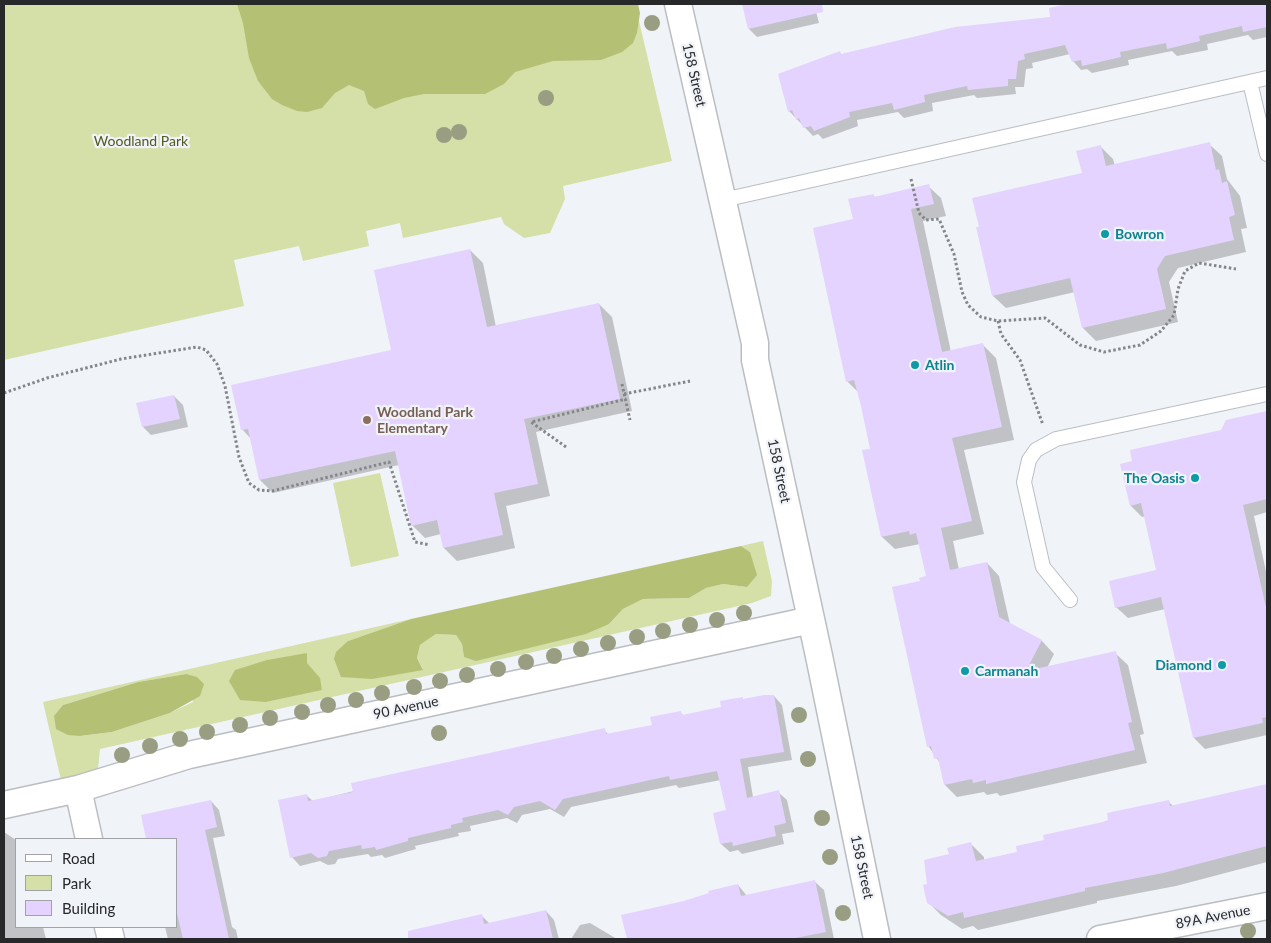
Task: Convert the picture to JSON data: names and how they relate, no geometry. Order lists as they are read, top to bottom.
{
  "streets": {
    "street": ["158 Street", "90 Avenue", "89A Avenue"]
  },
  "crossings": [
    ["158 Street", "90 Avenue"]
  ],
  "parks": ["Woodland Park"],
  "places": [
    "Bowron",
    "Atlin",
    "Woodland Park Elementary",
    "The Oasis",
    "Diamond",
    "Carmanah"
  ],
  "legend": ["Road", "Park", "Building"]
}
